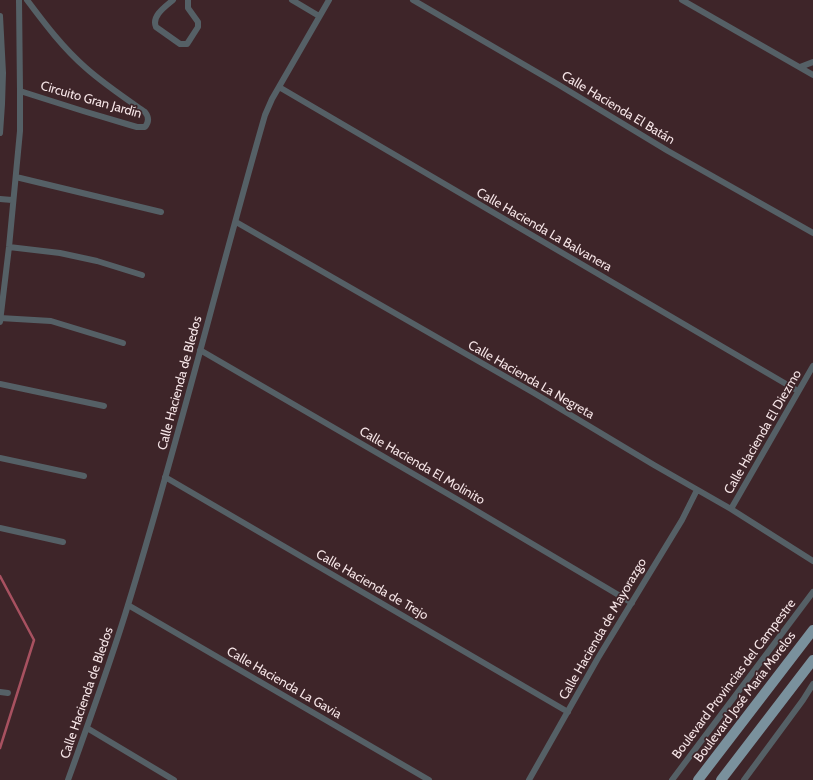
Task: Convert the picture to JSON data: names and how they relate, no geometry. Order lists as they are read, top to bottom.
{
  "streets": {
    "main road": ["Boulevard José María Morelos"],
    "street": [
      "Circuito Gran Jardín",
      "Calle Hacienda El Batán",
      "Calle Hacienda La Balvanera",
      "Calle Hacienda La Negreta",
      "Calle Hacienda de Bledos",
      "Calle Hacienda El Diezmo",
      "Calle Hacienda El Molinito",
      "Calle Hacienda de Trejo",
      "Calle Hacienda de Mayorazgo",
      "Boulevard Provincias del Campestre",
      "Calle Hacienda La Gavia"
    ]
  },
  "crossings": [
    ["Calle Hacienda La Balvanera", "Calle Hacienda de Bledos"],
    ["Calle Hacienda La Balvanera", "Calle Hacienda El Diezmo"],
    ["Calle Hacienda La Negreta", "Calle Hacienda de Bledos"],
    ["Calle Hacienda La Negreta", "Calle Hacienda El Diezmo"],
    ["Calle Hacienda La Negreta", "Calle Hacienda de Mayorazgo"],
    ["Calle Hacienda de Bledos", "Calle Hacienda El Molinito"],
    ["Calle Hacienda de Bledos", "Calle Hacienda de Trejo"],
    ["Calle Hacienda de Bledos", "Calle Hacienda La Gavia"],
    ["Calle Hacienda El Molinito", "Calle Hacienda de Mayorazgo"],
    ["Calle Hacienda de Trejo", "Calle Hacienda de Mayorazgo"]
  ]
}
